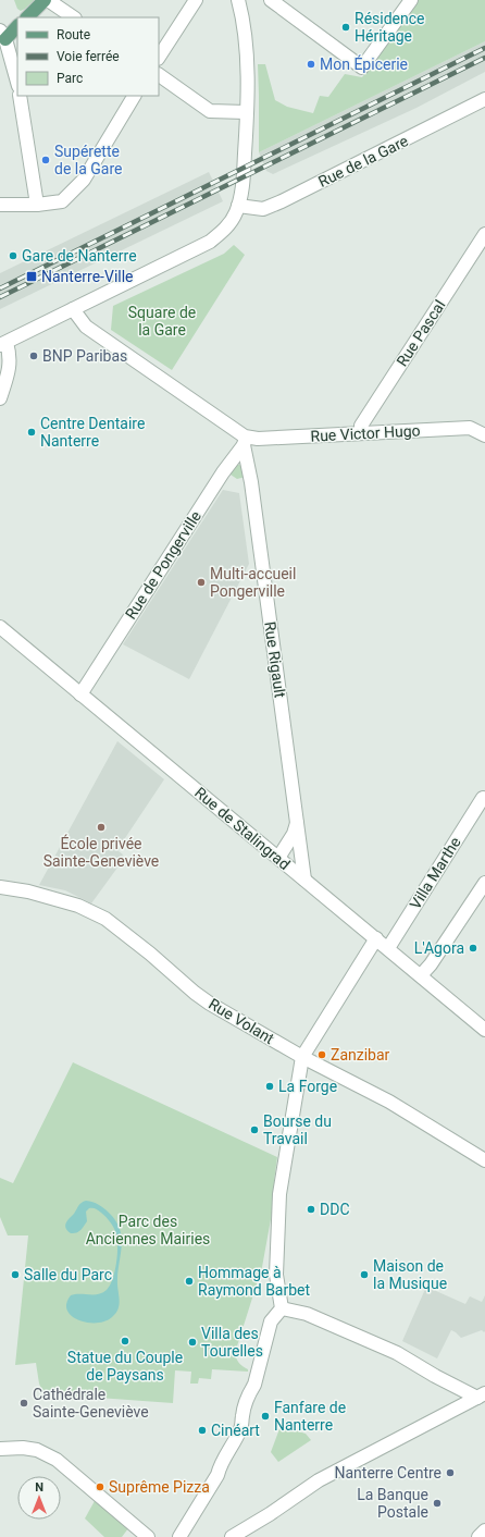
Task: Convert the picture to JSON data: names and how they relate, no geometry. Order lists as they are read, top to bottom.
{
  "streets": {
    "street": [
      "Rue de la Gare",
      "Rue Pascal",
      "Rue Victor Hugo",
      "Rue de Pongerville",
      "Rue Rigault",
      "Rue de Stalingrad",
      "Villa Marthe",
      "Rue Volant"
    ]
  },
  "crossings": [
    ["Rue Pascal", "Rue Victor Hugo"],
    ["Rue Victor Hugo", "Rue de Pongerville"],
    ["Rue Victor Hugo", "Rue Rigault"],
    ["Rue de Pongerville", "Rue Rigault"],
    ["Rue de Pongerville", "Rue de Stalingrad"],
    ["Rue Rigault", "Rue de Stalingrad"],
    ["Rue de Stalingrad", "Villa Marthe"]
  ],
  "parks": ["Square de la Gare", "Parc des Anciennes Mairies"],
  "places": {
    "other": [
      "Résidence Héritage",
      "Mon Épicerie",
      "Supérette de la Gare",
      "Gare de Nanterre",
      "BNP Paribas",
      "Centre Dentaire Nanterre",
      "Multi-accueil Pongerville",
      "École privée Sainte-Geneviève",
      "L'Agora",
      "Zanzibar",
      "La Forge",
      "Bourse du Travail",
      "DDC",
      "Salle du Parc",
      "Maison de la Musique",
      "Hommage à Raymond Barbet",
      "Statue du Couple de Paysans",
      "Villa des Tourelles",
      "Cathédrale Sainte-Geneviève",
      "Fanfare de Nanterre",
      "Cinéart",
      "Nanterre Centre",
      "Suprême Pizza",
      "La Banque Postale"
    ],
    "transit": ["Nanterre-Ville"]
  },
  "legend": ["Route", "Voie ferrée", "Parc"],
  "north": "top"
}
